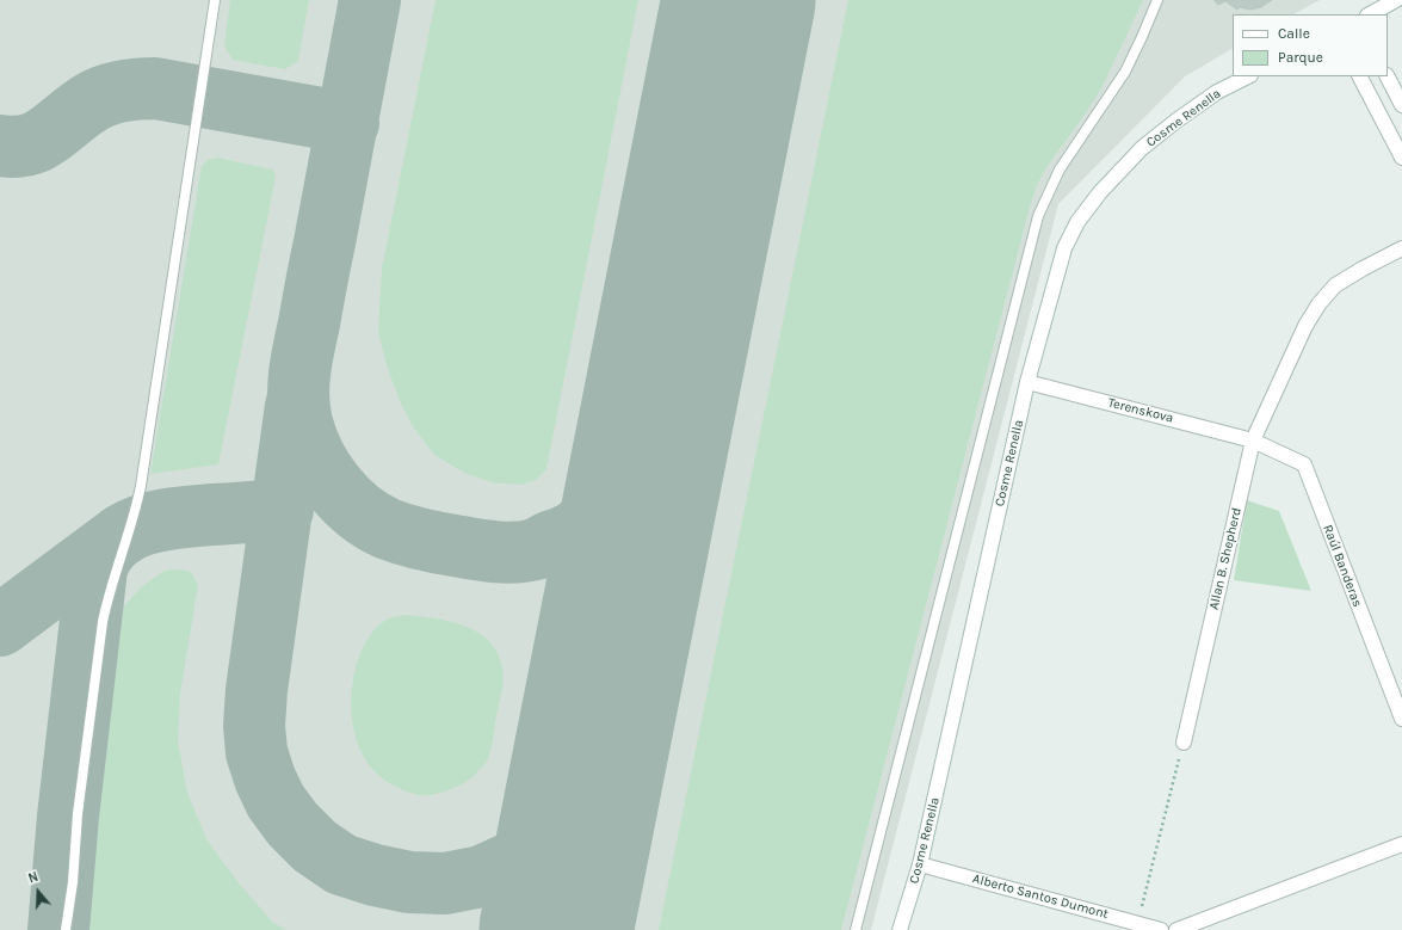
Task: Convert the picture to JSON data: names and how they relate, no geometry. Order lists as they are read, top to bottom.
{
  "streets": {
    "street": [
      "Cosme Renella",
      "Terenskova",
      "Allan B. Shepherd",
      "Raúl Banderas",
      "Alberto Santos Dumont"
    ]
  },
  "crossings": [
    ["Cosme Renella", "Terenskova"],
    ["Cosme Renella", "Alberto Santos Dumont"],
    ["Terenskova", "Allan B. Shepherd"],
    ["Terenskova", "Raúl Banderas"],
    ["Allan B. Shepherd", "Raúl Banderas"]
  ],
  "legend": ["Calle", "Parque"],
  "north": "top"
}
